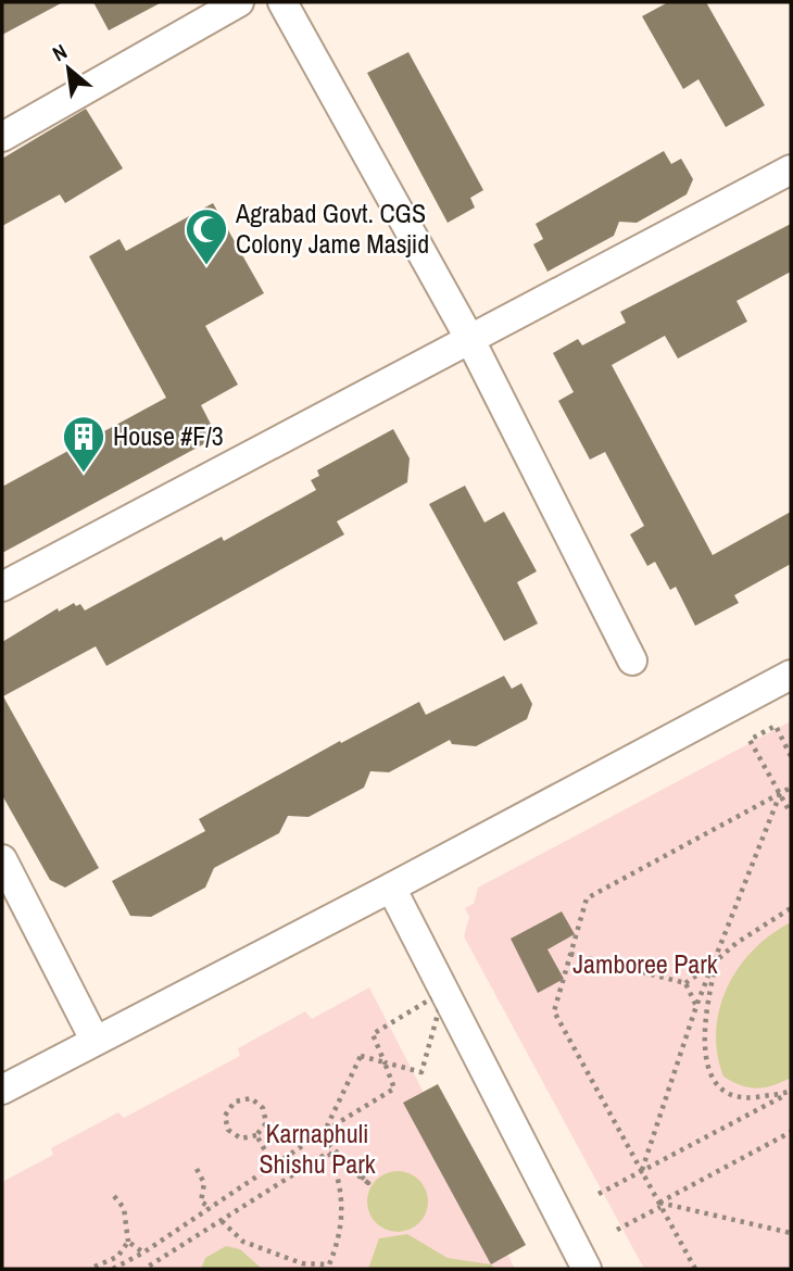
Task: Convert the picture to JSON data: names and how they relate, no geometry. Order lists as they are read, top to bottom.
{
  "parks": ["Jamboree Park", "Karnaphuli Shishu Park"],
  "places": {
    "mosque": ["Agrabad Govt. CGS Colony Jame Masjid"],
    "building": ["House #F/3"]
  },
  "north": "top left"
}
